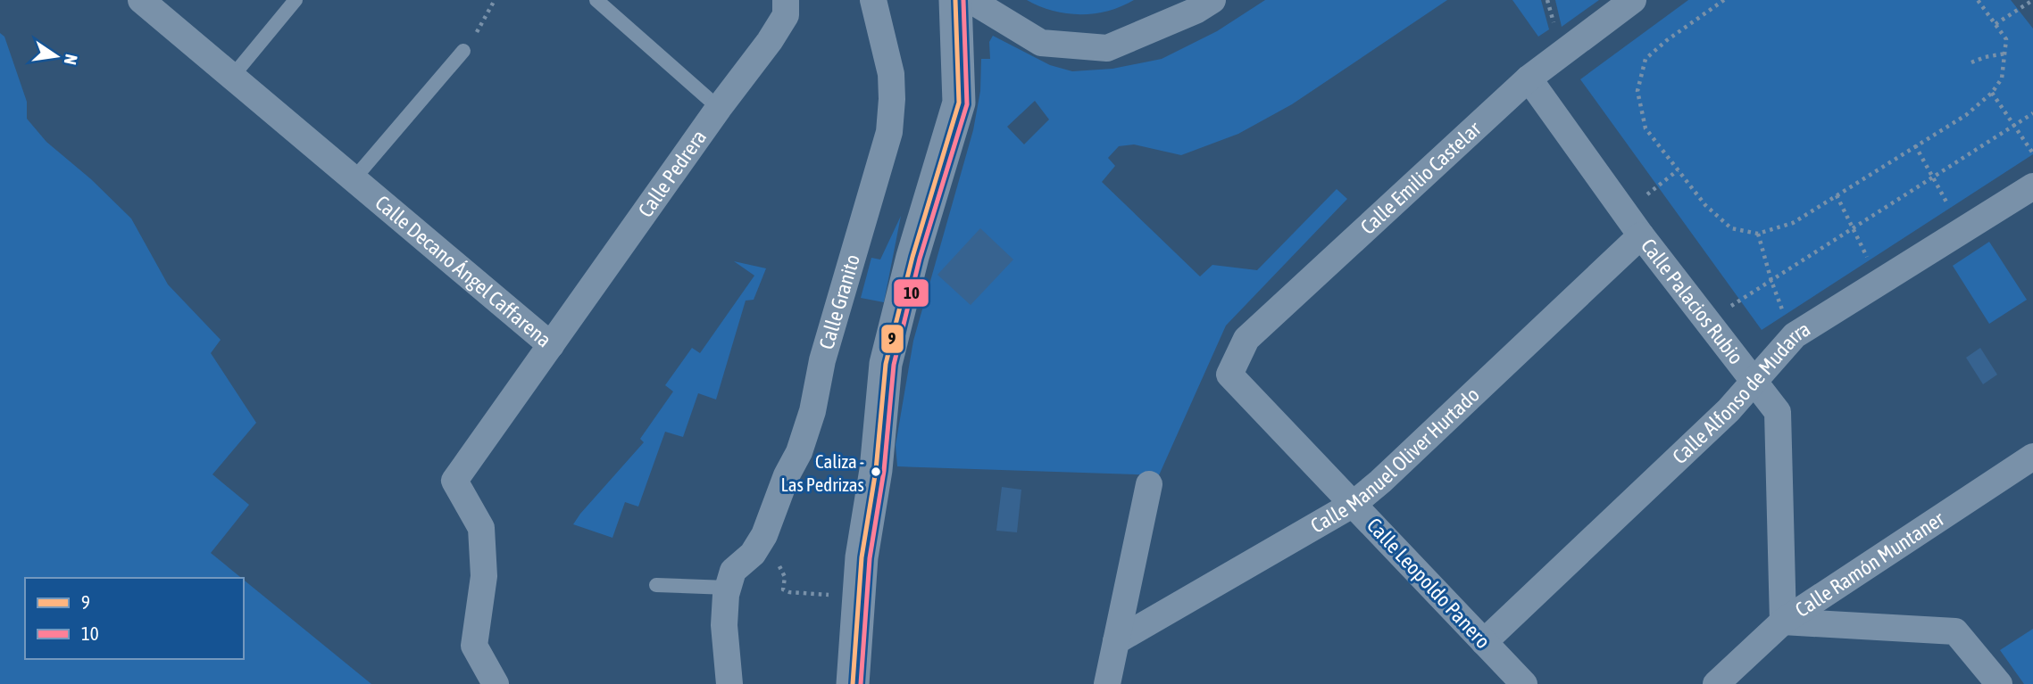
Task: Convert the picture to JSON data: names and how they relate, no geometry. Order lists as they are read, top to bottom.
{
  "streets": {
    "street": [
      "Calle Pedrera",
      "Calle Emilio Castelar",
      "Calle Decano Ángel Caffarena",
      "Calle Palacios Rubio",
      "Calle Granito",
      "Calle Alfonso de Mudarra",
      "Calle Manuel Oliver Hurtado",
      "Calle Ramón Muntaner",
      "Calle Leopoldo Panero"
    ]
  },
  "crossings": [
    ["Calle Pedrera", "Calle Decano Ángel Caffarena"],
    ["Calle Emilio Castelar", "Calle Palacios Rubio"],
    ["Calle Emilio Castelar", "Calle Leopoldo Panero"],
    ["Calle Palacios Rubio", "Calle Alfonso de Mudarra"],
    ["Calle Palacios Rubio", "Calle Manuel Oliver Hurtado"],
    ["Calle Palacios Rubio", "Calle Ramón Muntaner"],
    ["Calle Alfonso de Mudarra", "Calle Leopoldo Panero"],
    ["Calle Manuel Oliver Hurtado", "Calle Leopoldo Panero"]
  ],
  "places": ["Caliza - Las Pedrizas"],
  "lines": ["transit line 9", "transit line 10"],
  "legend": ["9", "10"],
  "north": "right"
}
